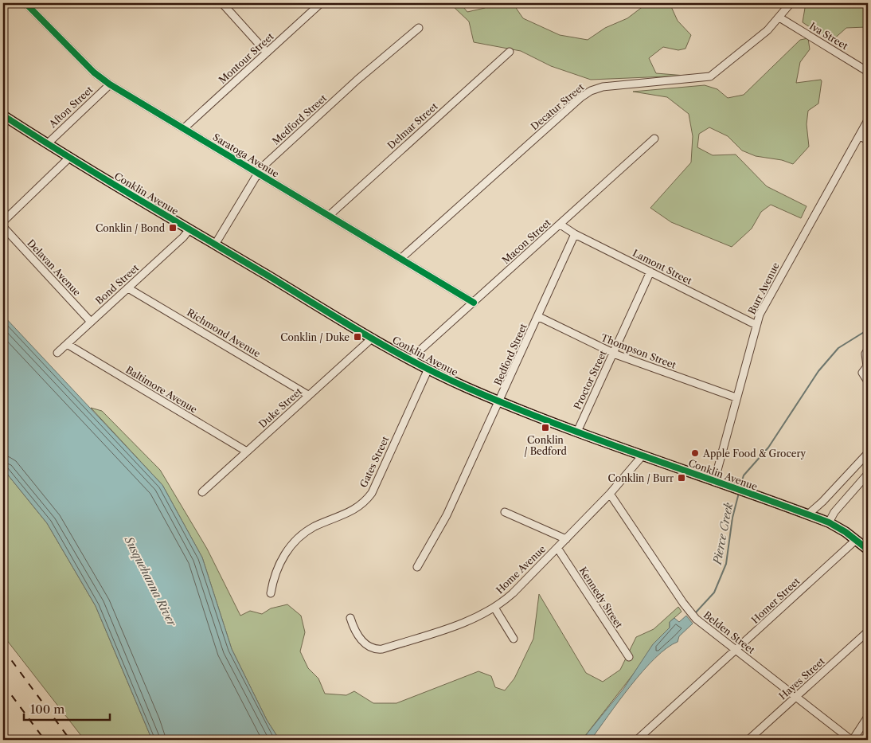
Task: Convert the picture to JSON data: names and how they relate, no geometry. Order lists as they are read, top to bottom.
{
  "streets": {
    "main road": ["Conklin Avenue"],
    "street": [
      "Iva Street",
      "Montour Street",
      "Afton Street",
      "Decatur Street",
      "Medford Street",
      "Delmar Street",
      "Saratoga Avenue",
      "Macon Street",
      "Lamont Street",
      "Delavan Avenue",
      "Bond Street",
      "Burr Avenue",
      "Richmond Avenue",
      "Thompson Street",
      "Bedford Street",
      "Proctor Street",
      "Baltimore Avenue",
      "Duke Street",
      "Gates Street",
      "Home Avenue",
      "Kennedy Street",
      "Homer Street",
      "Belden Street",
      "Hayes Street"
    ]
  },
  "crossings": [
    ["Iva Street", "Decatur Street"],
    ["Montour Street", "Saratoga Avenue"],
    ["Afton Street", "Saratoga Avenue"],
    ["Afton Street", "Conklin Avenue"],
    ["Decatur Street", "Saratoga Avenue"],
    ["Medford Street", "Saratoga Avenue"],
    ["Medford Street", "Conklin Avenue"],
    ["Delmar Street", "Saratoga Avenue"],
    ["Saratoga Avenue", "Macon Street"],
    ["Conklin Avenue", "Macon Street"],
    ["Conklin Avenue", "Bond Street"],
    ["Conklin Avenue", "Burr Avenue"],
    ["Conklin Avenue", "Bedford Street"],
    ["Conklin Avenue", "Proctor Street"],
    ["Conklin Avenue", "Duke Street"],
    ["Conklin Avenue", "Gates Street"],
    ["Conklin Avenue", "Home Avenue"],
    ["Conklin Avenue", "Homer Street"],
    ["Macon Street", "Lamont Street"],
    ["Lamont Street", "Burr Avenue"],
    ["Lamont Street", "Bedford Street"],
    ["Lamont Street", "Proctor Street"],
    ["Delavan Avenue", "Bond Street"],
    ["Bond Street", "Richmond Avenue"],
    ["Bond Street", "Baltimore Avenue"],
    ["Burr Avenue", "Thompson Street"],
    ["Richmond Avenue", "Duke Street"],
    ["Thompson Street", "Bedford Street"],
    ["Thompson Street", "Proctor Street"],
    ["Baltimore Avenue", "Duke Street"],
    ["Home Avenue", "Kennedy Street"],
    ["Home Avenue", "Belden Street"],
    ["Homer Street", "Belden Street"],
    ["Belden Street", "Hayes Street"]
  ],
  "water": ["Pierce Creek", "Susquehanna River"],
  "places": {
    "transit": [
      "Conklin / Bond",
      "Conklin / Duke",
      "Conklin / Bedford",
      "Conklin / Burr"
    ],
    "other": ["Apple Food & Grocery"]
  },
  "scale_bar": "100 m"
}
